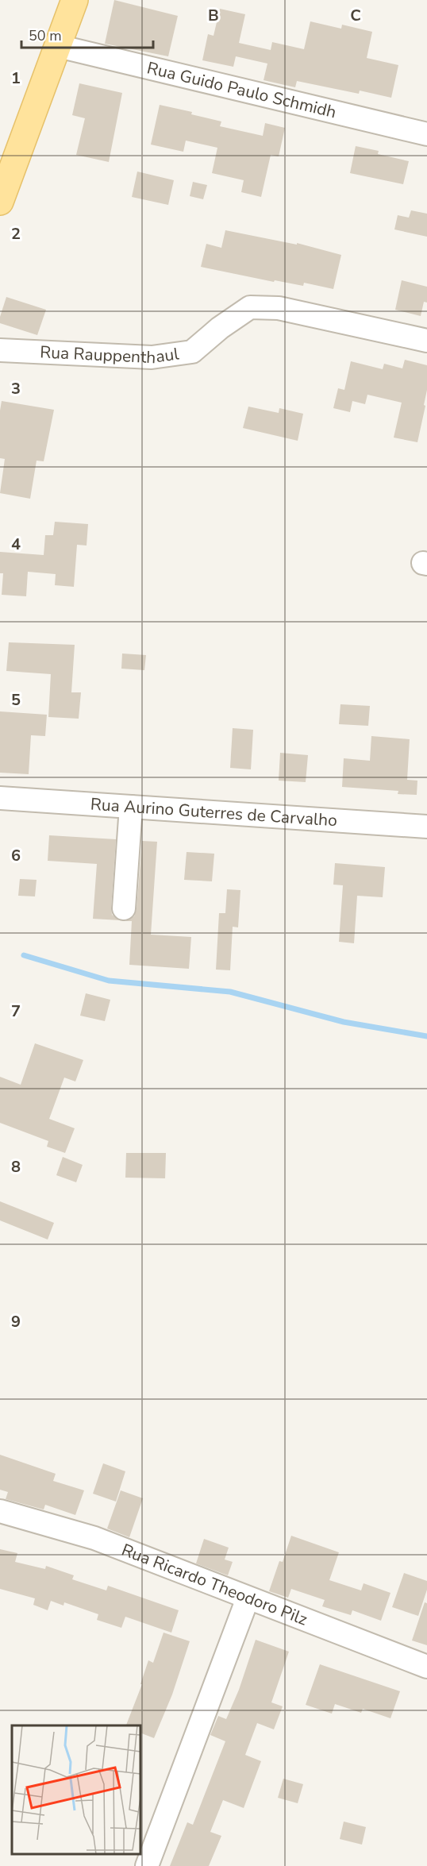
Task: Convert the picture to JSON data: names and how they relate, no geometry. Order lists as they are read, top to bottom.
{
  "streets": {
    "street": [
      "Rua Guido Paulo Schmidh",
      "Rua Rauppenthaul",
      "Rua Aurino Guterres de Carvalho",
      "Rua Ricardo Theodoro Pilz"
    ]
  },
  "scale_bar": "50 m",
  "grid": {
    "columns": ["B", "C"],
    "rows": [
      "1",
      "2",
      "3",
      "4",
      "5",
      "6",
      "7",
      "8",
      "9"
    ]
  }
}
